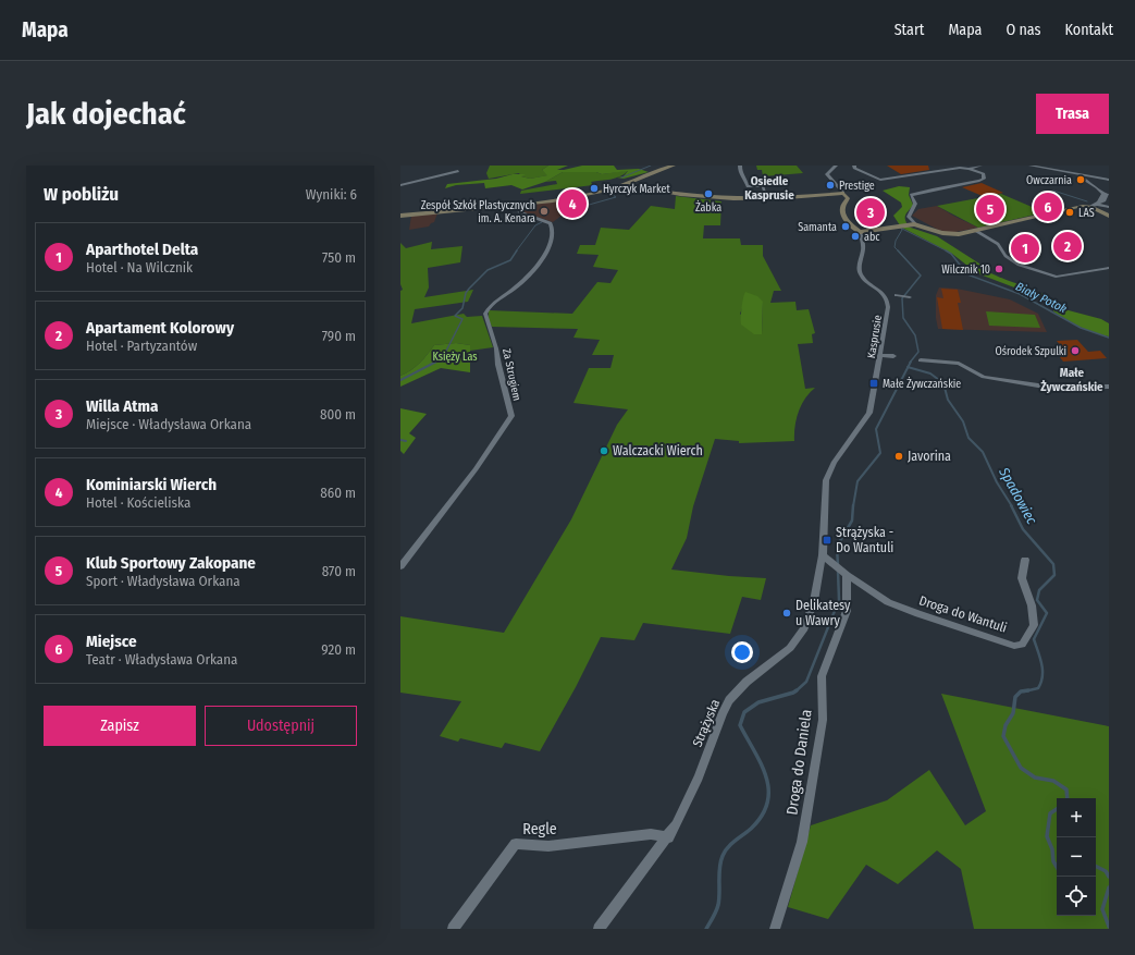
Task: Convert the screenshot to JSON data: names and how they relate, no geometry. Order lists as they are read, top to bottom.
{
  "streets": {
    "street": [
      "Kasprusie",
      "Za Strugiem",
      "Droga do Wantuli",
      "Strążyska",
      "Droga do Daniela",
      "Regle"
    ]
  },
  "crossings": [
    ["Kasprusie", "Strążyska"],
    ["Droga do Wantuli", "Strążyska"],
    ["Droga do Wantuli", "Droga do Daniela"],
    ["Strążyska", "Regle"]
  ],
  "districts": ["Osiedle Kasprusie", "Małe Żywczańskie"],
  "water": ["Biały Potok", "Spadowiec"],
  "parks": ["Księży Las"],
  "places": {
    "other": [
      "Owczarnia",
      "Prestige",
      "Hyrczyk Market",
      "Żabka",
      "Zespół Szkół Plastycznych im. A. Kenara",
      "LAS",
      "Samanta",
      "abc",
      "Wilcznik 10",
      "Ośrodek Szpulki",
      "Walczacki Wierch",
      "Javorina",
      "Delikatesy u Wawry"
    ],
    "transit": ["Małe Żywczańskie", "Strążyska - Do Wantuli"]
  },
  "page": {
    "header": "Mapa",
    "nav": [
      "Start",
      "Mapa",
      "O nas",
      "Kontakt"
    ],
    "buttons": [
      "Trasa",
      ["Zapisz", "Udostępnij"]
    ],
    "title": "Jak dojechać",
    "heading": ["W pobliżu", "Wyniki: 6"],
    "pins": [
      "4",
      "6",
      "5",
      "3",
      "2",
      "1"
    ],
    "list": [
      {
        "mark": "1",
        "name": "Aparthotel Delta",
        "note": "Hotel · Na Wilcznik",
        "value": "750 m"
      },
      {
        "mark": "2",
        "name": "Apartament Kolorowy",
        "note": "Hotel · Partyzantów",
        "value": "790 m"
      },
      {
        "mark": "3",
        "name": "Willa Atma",
        "note": "Miejsce · Władysława Orkana",
        "value": "800 m"
      },
      {
        "mark": "4",
        "name": "Kominiarski Wierch",
        "note": "Hotel · Kościeliska",
        "value": "860 m"
      },
      {
        "mark": "5",
        "name": "Klub Sportowy Zakopane",
        "note": "Sport · Władysława Orkana",
        "value": "870 m"
      },
      {
        "mark": "6",
        "name": "Miejsce",
        "note": "Teatr · Władysława Orkana",
        "value": "920 m"
      }
    ],
    "map_buttons": ["+", "−"]
  }
}
